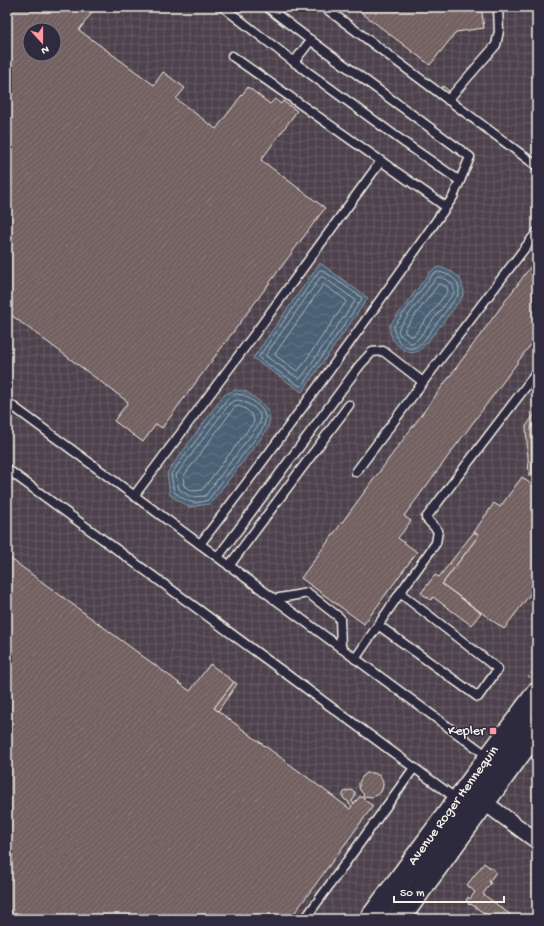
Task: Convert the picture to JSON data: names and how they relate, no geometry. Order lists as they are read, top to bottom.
{
  "streets": {
    "street": ["Avenue Roger Hennequin"]
  },
  "places": {
    "transit": ["Kepler"]
  },
  "scale_bar": "50 m",
  "north": "bottom"
}
